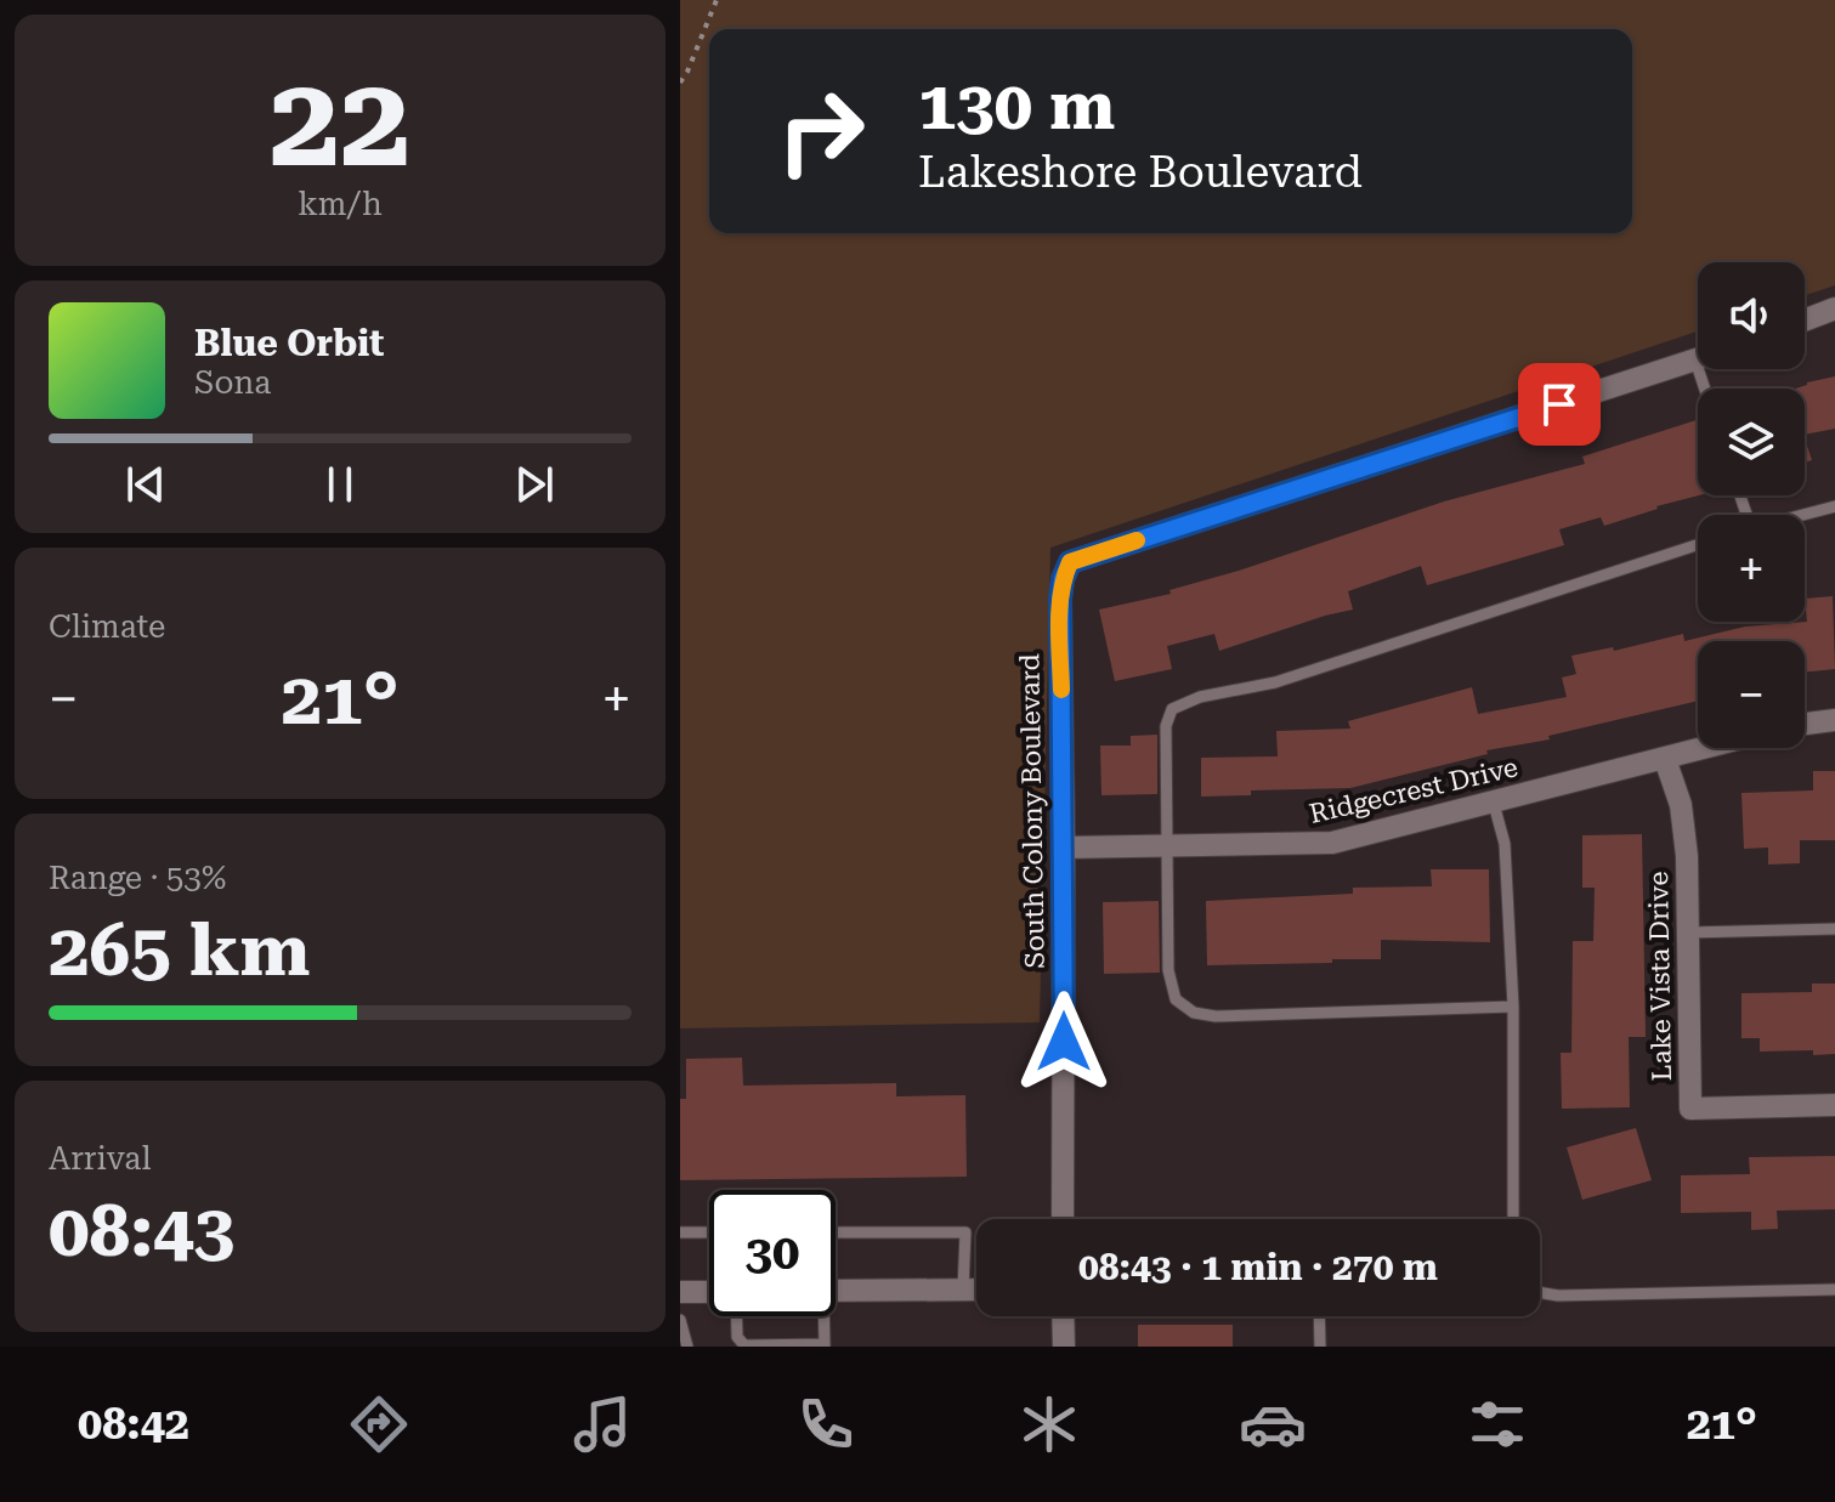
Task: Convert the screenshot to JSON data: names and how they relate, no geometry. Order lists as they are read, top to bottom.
{
  "streets": {
    "street": ["Ridgecrest Drive", "South Colony Boulevard", "Lake Vista Drive"]
  },
  "crossings": [
    ["Ridgecrest Drive", "South Colony Boulevard"],
    ["Ridgecrest Drive", "Lake Vista Drive"]
  ],
  "page": {
    "tile": [
      ["22", "km/h"],
      "Climate",
      ["Range · 53%", "265 km"],
      ["Arrival", "08:43"]
    ],
    "turn": ["130 m", "Lakeshore Boulevard"],
    "map_buttons": ["+", "−"],
    "song": ["Blue Orbit", "Sona"],
    "heat": ["−", "21°", "+"],
    "limit": "30",
    "trip": "08:43 · 1 min · 270 m",
    "tabs": ["08:42", "21°"]
  }
}
